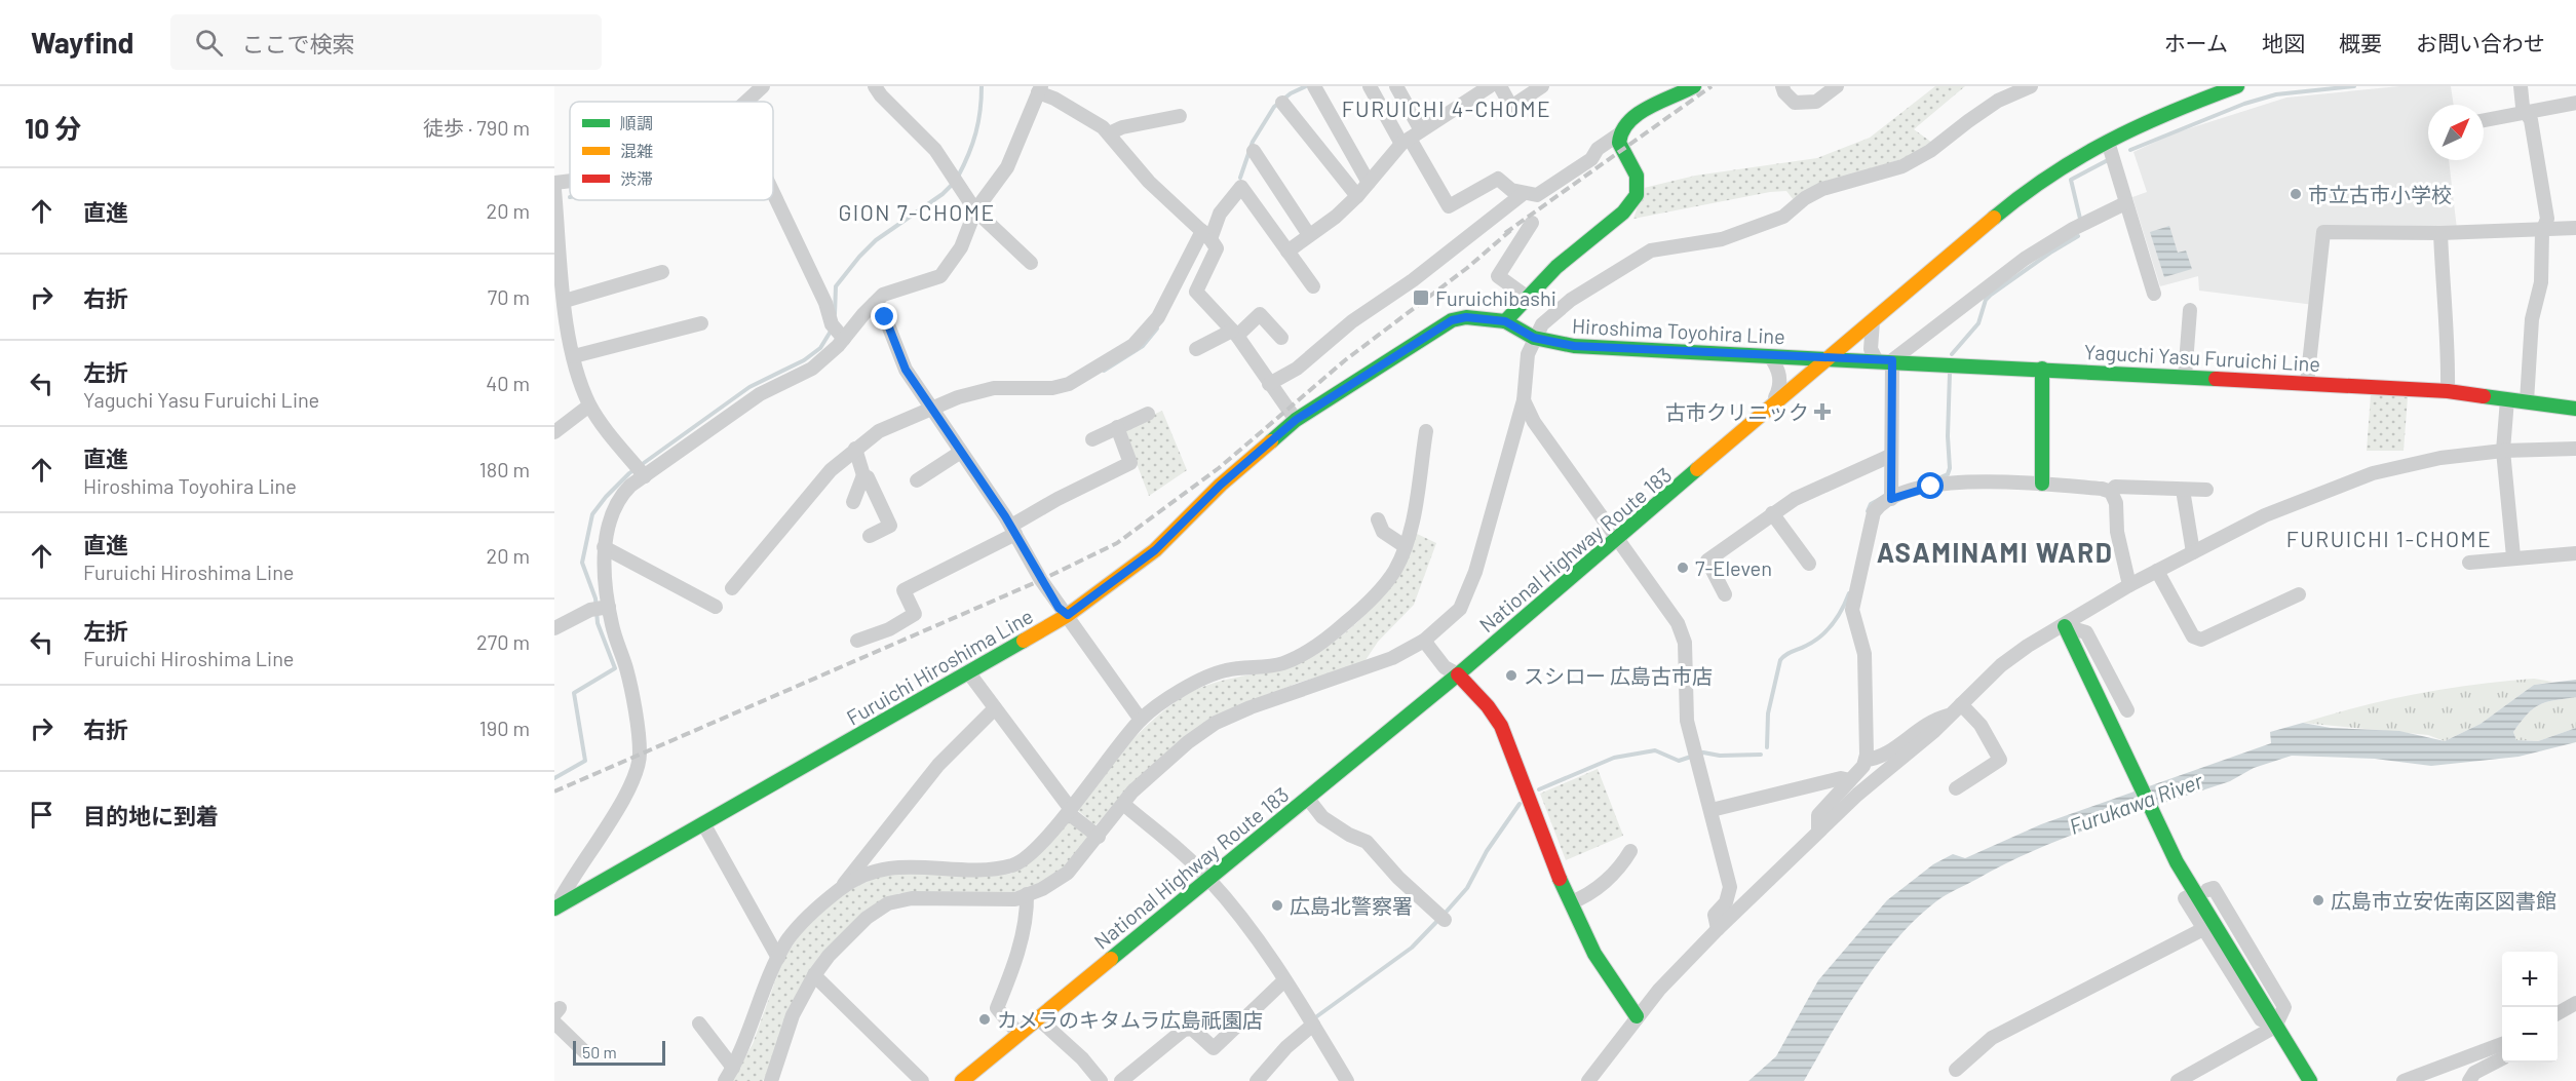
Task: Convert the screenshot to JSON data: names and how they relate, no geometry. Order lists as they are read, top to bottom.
{
  "streets": {
    "main road": [
      "Hiroshima Toyohira Line",
      "Yaguchi Yasu Furuichi Line",
      "National Highway Route 183",
      "Furuichi Hiroshima Line"
    ]
  },
  "crossings": [
    ["Hiroshima Toyohira Line", "Yaguchi Yasu Furuichi Line"],
    ["Hiroshima Toyohira Line", "National Highway Route 183"],
    ["Hiroshima Toyohira Line", "Furuichi Hiroshima Line"],
    ["Yaguchi Yasu Furuichi Line", "National Highway Route 183"]
  ],
  "districts": [
    "FURUICHI 4-CHOME",
    "GION 7-CHOME",
    "FURUICHI 1-CHOME",
    "ASAMINAMI WARD"
  ],
  "water": ["Furukawa River"],
  "places": {
    "other": [
      "市立古市小学校",
      "7-Eleven",
      "スシロー 広島古市店",
      "広島市立安佐南区図書館",
      "広島北警察署",
      "カメラのキタムラ広島祇園店"
    ],
    "transit": ["Furuichibashi"],
    "health": ["古市クリニック"]
  },
  "legend": ["順調", "混雑", "渋滞"],
  "scale_bar": "50 m",
  "north": "top right",
  "page": {
    "header": "Wayfind",
    "search": "ここで検索",
    "nav": [
      "ホーム",
      "地図",
      "概要",
      "お問い合わせ"
    ],
    "heading": ["10 分", "徒歩 · 790 m"],
    "list": [
      ["直進", "20 m"],
      ["右折", "70 m"],
      ["左折", "Yaguchi Yasu Furuichi Line", "40 m"],
      ["直進", "Hiroshima Toyohira Line", "180 m"],
      ["直進", "Furuichi Hiroshima Line", "20 m"],
      ["左折", "Furuichi Hiroshima Line", "270 m"],
      ["右折", "190 m"],
      "目的地に到着"
    ],
    "map_buttons": ["+", "−"],
    "scale": "50 m"
  }
}
